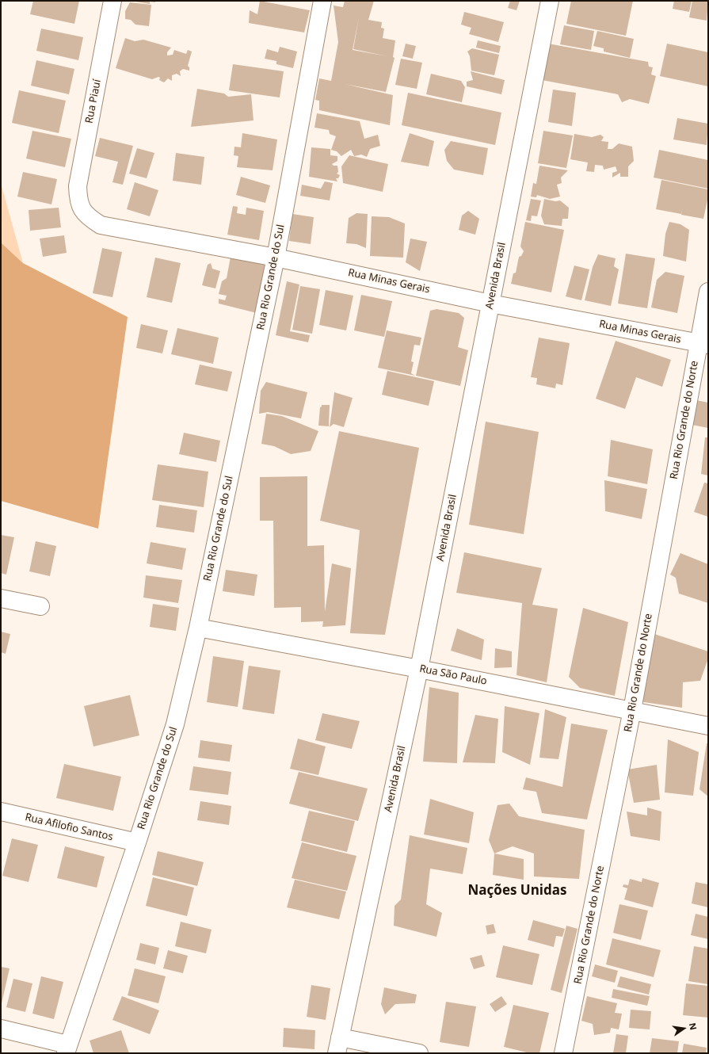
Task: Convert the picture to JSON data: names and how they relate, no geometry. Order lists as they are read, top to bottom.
{
  "streets": {
    "street": [
      "Rua Piauí",
      "Avenida Brasil",
      "Rua Rio Grande do Sul",
      "Rua Minas Gerais",
      "Rua Rio Grande do Norte",
      "Rua São Paulo",
      "Rua Afilofio Santos"
    ]
  },
  "crossings": [
    ["Rua Piauí", "Rua Minas Gerais"],
    ["Avenida Brasil", "Rua Minas Gerais"],
    ["Avenida Brasil", "Rua São Paulo"],
    ["Rua Rio Grande do Sul", "Rua Minas Gerais"],
    ["Rua Rio Grande do Sul", "Rua São Paulo"],
    ["Rua Rio Grande do Sul", "Rua Afilofio Santos"],
    ["Rua Minas Gerais", "Rua Rio Grande do Norte"],
    ["Rua Rio Grande do Norte", "Rua São Paulo"]
  ],
  "districts": ["Nações Unidas"],
  "north": "right"
}
